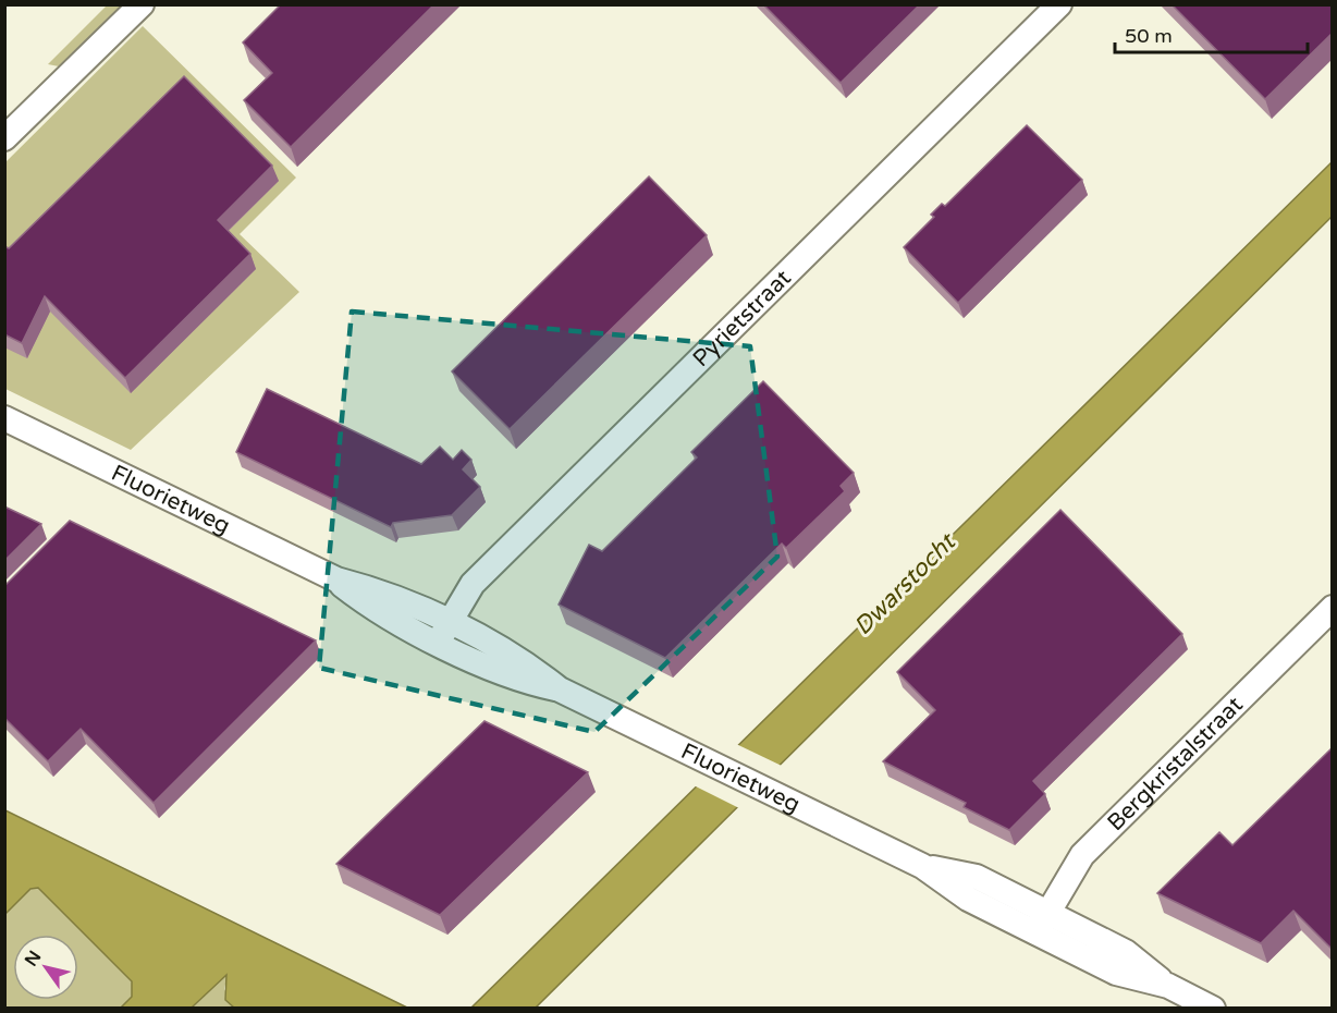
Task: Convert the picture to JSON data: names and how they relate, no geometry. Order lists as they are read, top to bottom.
{
  "streets": {
    "street": ["Pyrietstraat", "Fluorietweg", "Bergkristalstraat"]
  },
  "crossings": [
    ["Pyrietstraat", "Fluorietweg"],
    ["Fluorietweg", "Bergkristalstraat"]
  ],
  "water": ["Dwarstocht"],
  "scale_bar": "50 m",
  "north": "top left"
}
